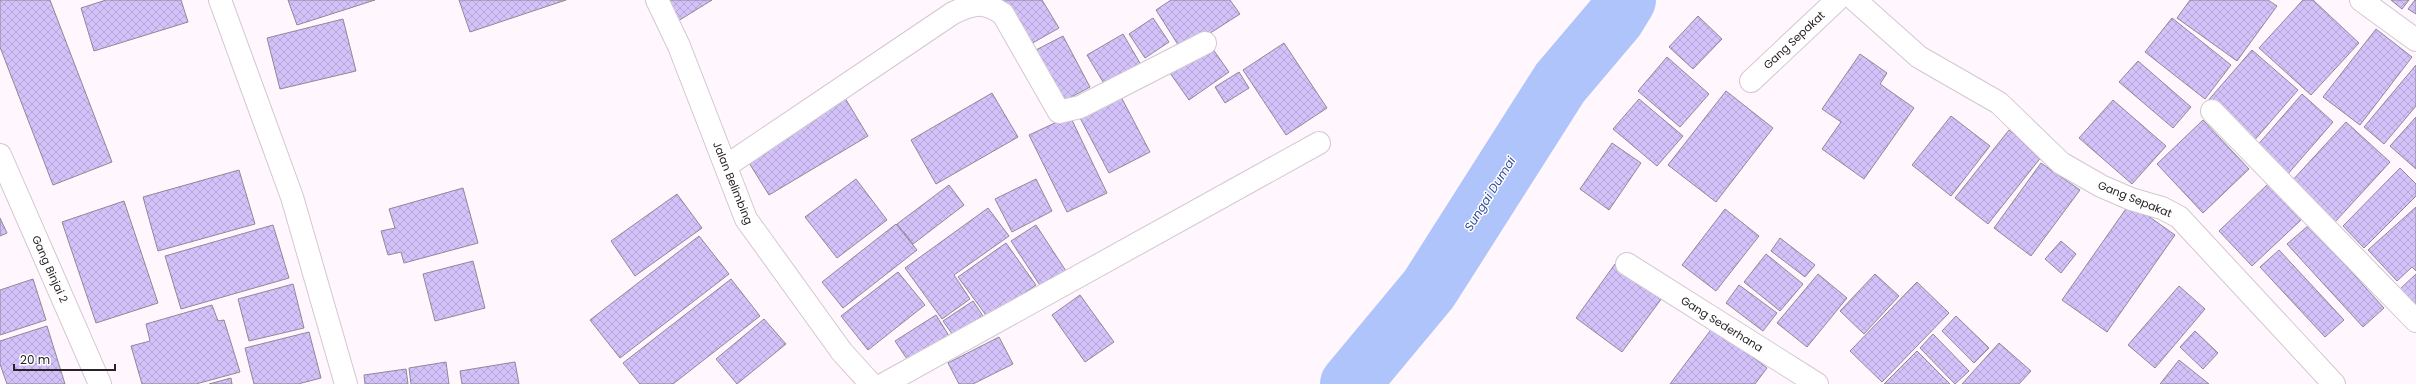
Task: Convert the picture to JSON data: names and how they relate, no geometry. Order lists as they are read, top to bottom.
{
  "streets": {
    "street": [
      "Gang Sepakat",
      "Jalan Belimbing",
      "Gang Binjai 2",
      "Gang Sederhana"
    ]
  },
  "water": ["Sungai Dumai"],
  "scale_bar": "20 m"
}
